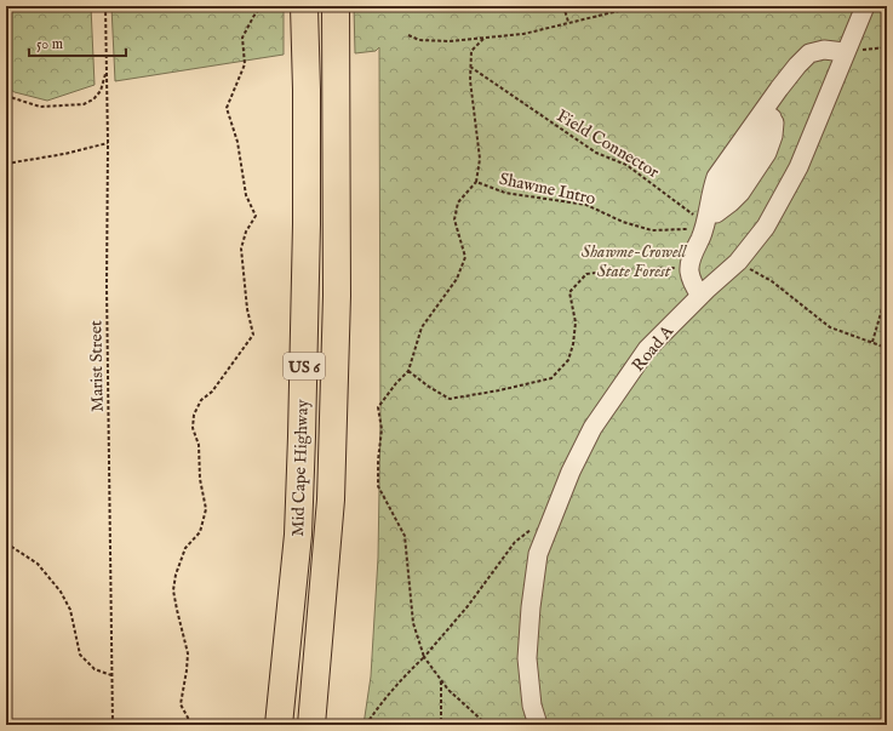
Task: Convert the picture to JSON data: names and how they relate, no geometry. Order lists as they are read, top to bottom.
{
  "streets": {
    "highway": ["US 6", "Mid Cape Highway"],
    "lane": ["Road A"],
    "path": ["Field Connector", "Shawme Intro", "Marist Street"]
  },
  "crossings": [
    ["Field Connector", "Shawme Intro"]
  ],
  "parks": ["Shawme-Crowell State Forest"],
  "scale_bar": "50 m"
}
